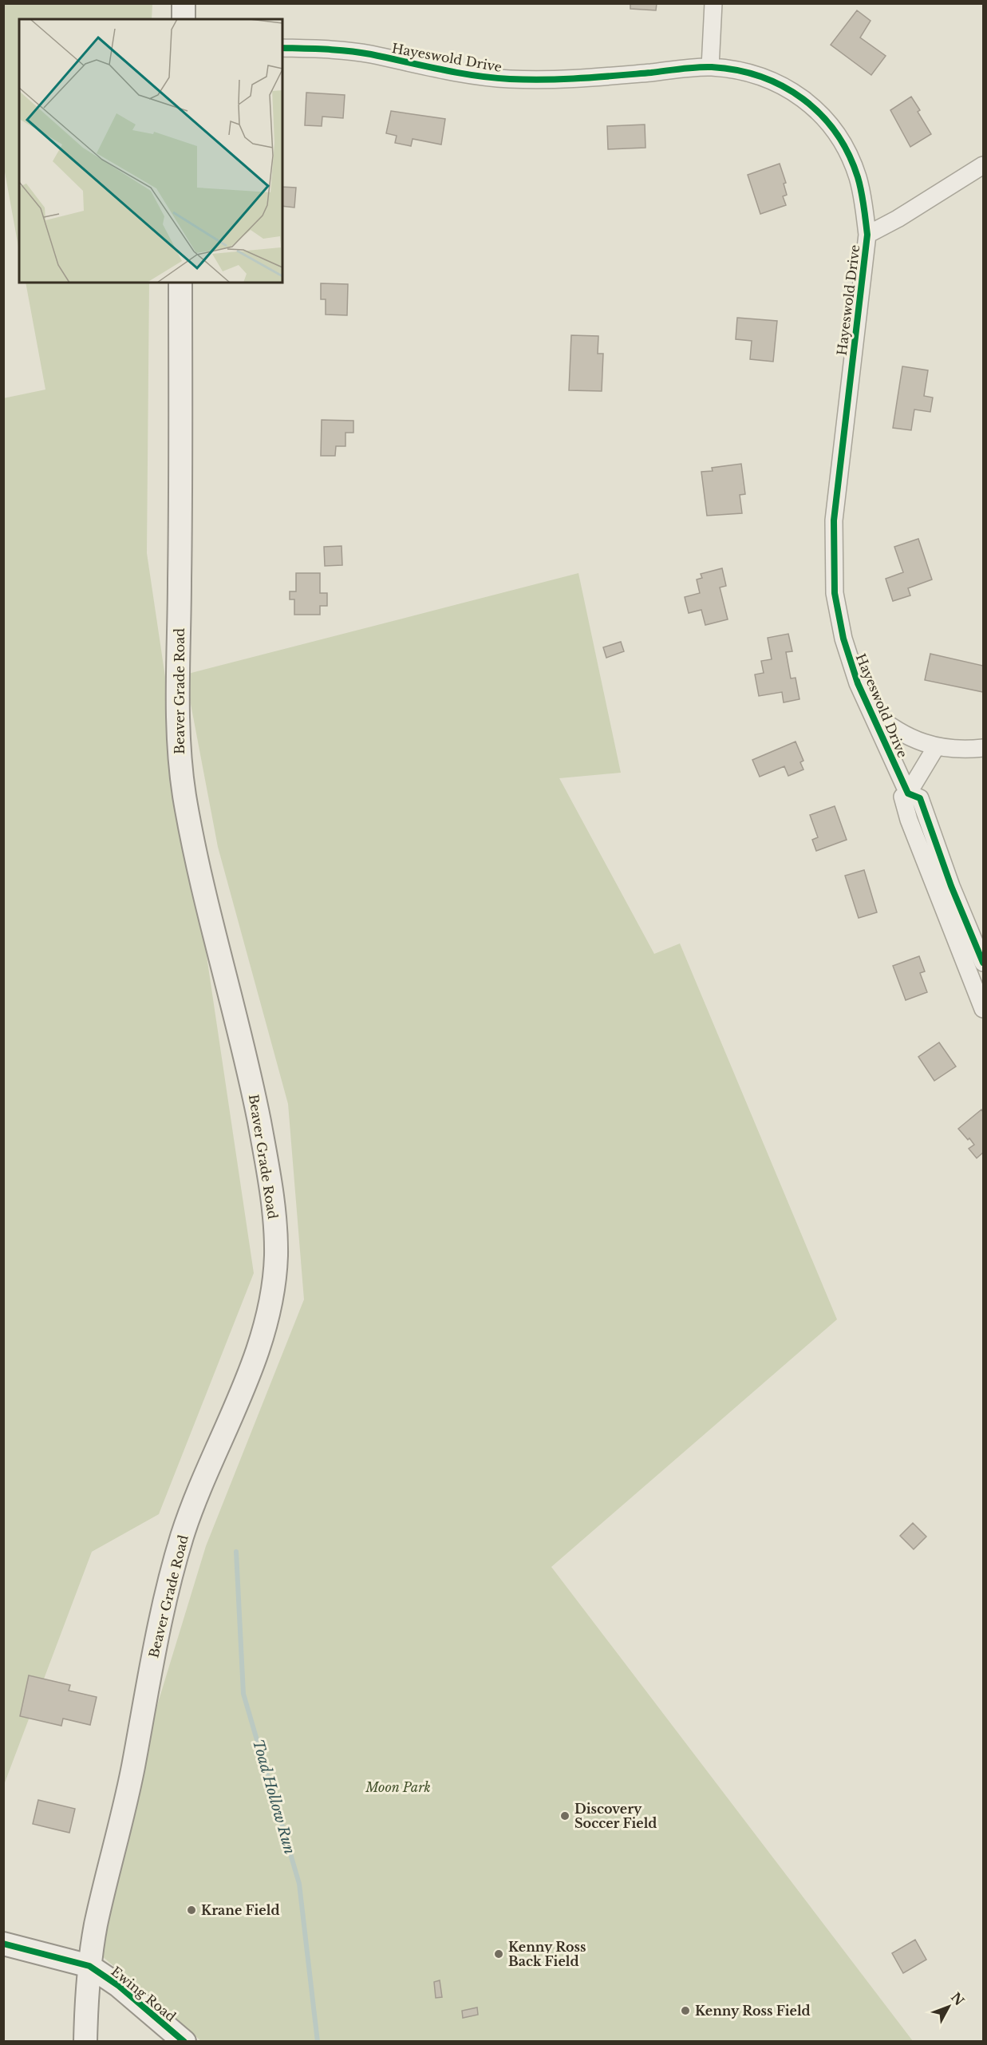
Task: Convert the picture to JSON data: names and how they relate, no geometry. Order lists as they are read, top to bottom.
{
  "streets": {
    "main road": ["Beaver Grade Road", "Ewing Road"],
    "street": ["Hayeswold Drive"]
  },
  "crossings": [
    ["Beaver Grade Road", "Ewing Road"]
  ],
  "water": ["Toad Hollow Run"],
  "parks": ["Moon Park"],
  "places": [
    "Discovery Soccer Field",
    "Krane Field",
    "Kenny Ross Back Field",
    "Kenny Ross Field"
  ],
  "north": "top right"
}
